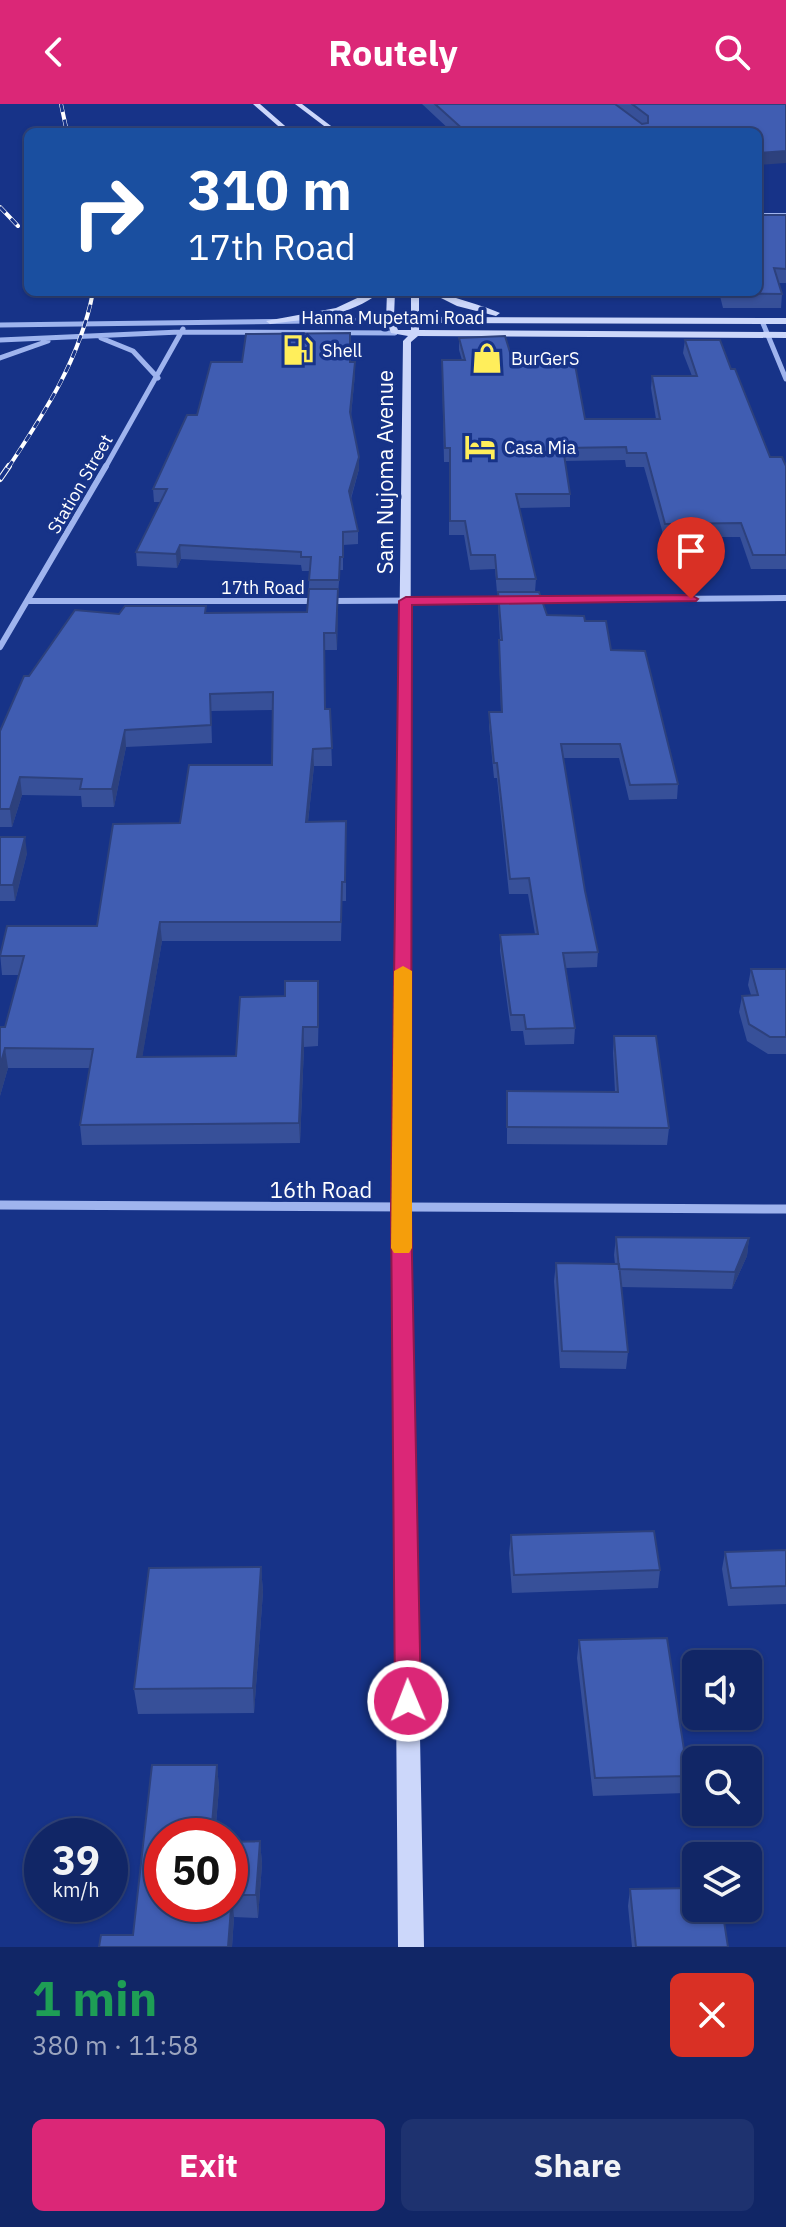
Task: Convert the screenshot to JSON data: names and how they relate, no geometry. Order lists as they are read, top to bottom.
{
  "streets": {
    "main road": ["Hanna Mupetami Road", "Sam Nujoma Avenue"],
    "street": ["Station Street", "17th Road", "16th Road"]
  },
  "crossings": [
    ["Hanna Mupetami Road", "Sam Nujoma Avenue"],
    ["Hanna Mupetami Road", "Station Street"],
    ["Sam Nujoma Avenue", "17th Road"],
    ["Sam Nujoma Avenue", "16th Road"],
    ["Station Street", "17th Road"]
  ],
  "places": {
    "fuel station": ["Shell"],
    "shop": ["BurGerS"],
    "hotel": ["Casa Mia"]
  },
  "page": {
    "header": "Routely",
    "turn": ["310 m", "17th Road"],
    "speed": "39 km/h",
    "limit": "50",
    "heading": ["1 min", "380 m · 11:58"],
    "buttons": ["Exit", "Share"]
  }
}
